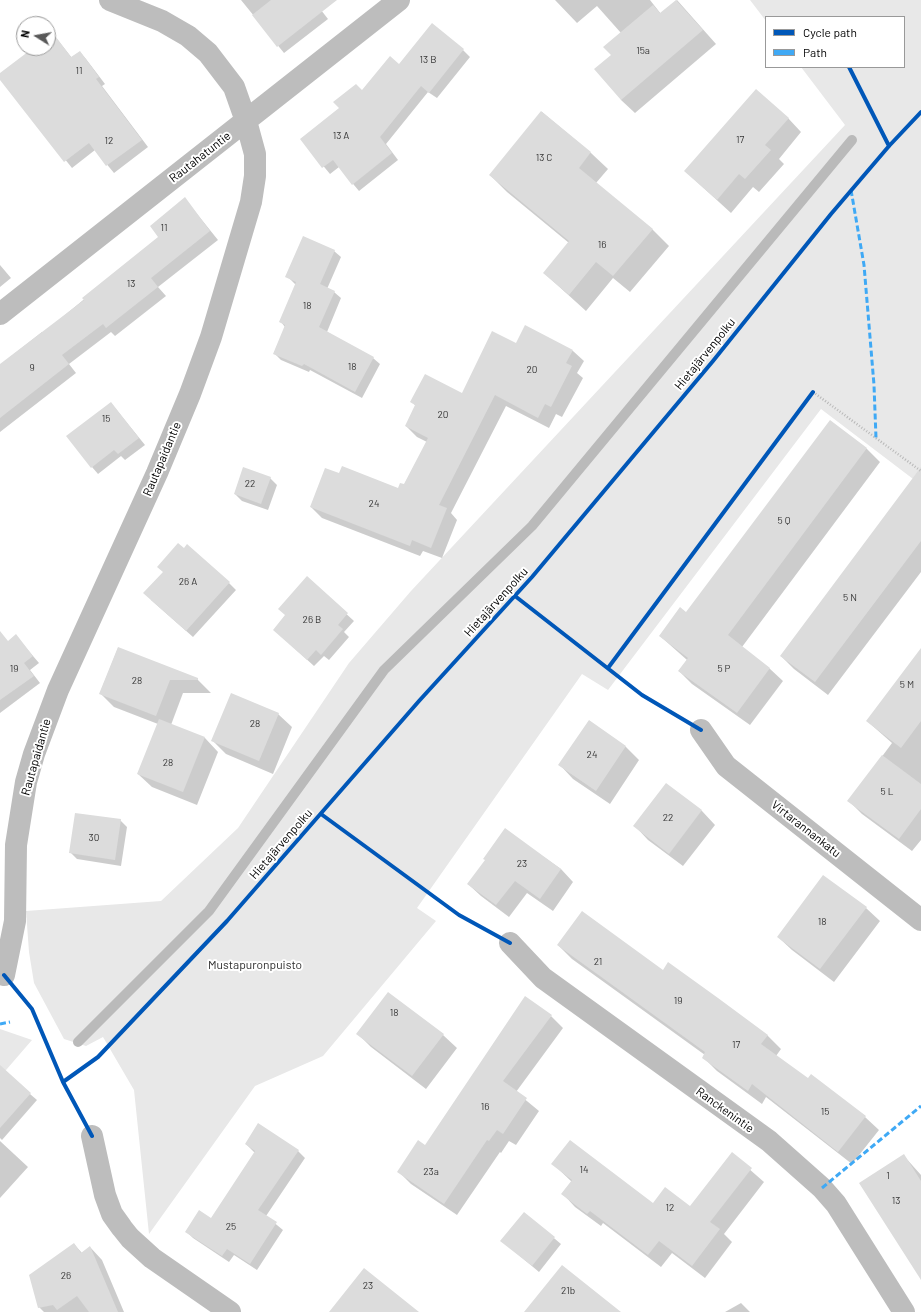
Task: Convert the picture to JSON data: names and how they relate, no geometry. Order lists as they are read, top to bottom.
{
  "streets": {
    "street": [
      "Rautahatuntie",
      "Rautapaidantie",
      "Virtarannankatu",
      "Ranckenintie"
    ],
    "cycle path": ["Hietajärvenpolku"]
  },
  "crossings": [
    ["Rautahatuntie", "Rautapaidantie"]
  ],
  "parks": ["Mustapuronpuisto"],
  "house_numbers": [
    "15a",
    "13 B",
    "11",
    "13 A",
    "17",
    "12",
    "13 C",
    "11",
    "16",
    "13",
    "18",
    "18",
    "9",
    "20",
    "20",
    "15",
    "22",
    "24",
    "5 Q",
    "26 A",
    "5 N",
    "26 B",
    "19",
    "5 P",
    "28",
    "5 M",
    "28",
    "24",
    "28",
    "5 L",
    "22",
    "30",
    "23",
    "18",
    "21",
    "19",
    "18",
    "17",
    "16",
    "15",
    "14",
    "23a",
    "1",
    "13",
    "12",
    "25",
    "26",
    "23",
    "21b"
  ],
  "legend": ["Cycle path", "Path"],
  "north": "left"
}
